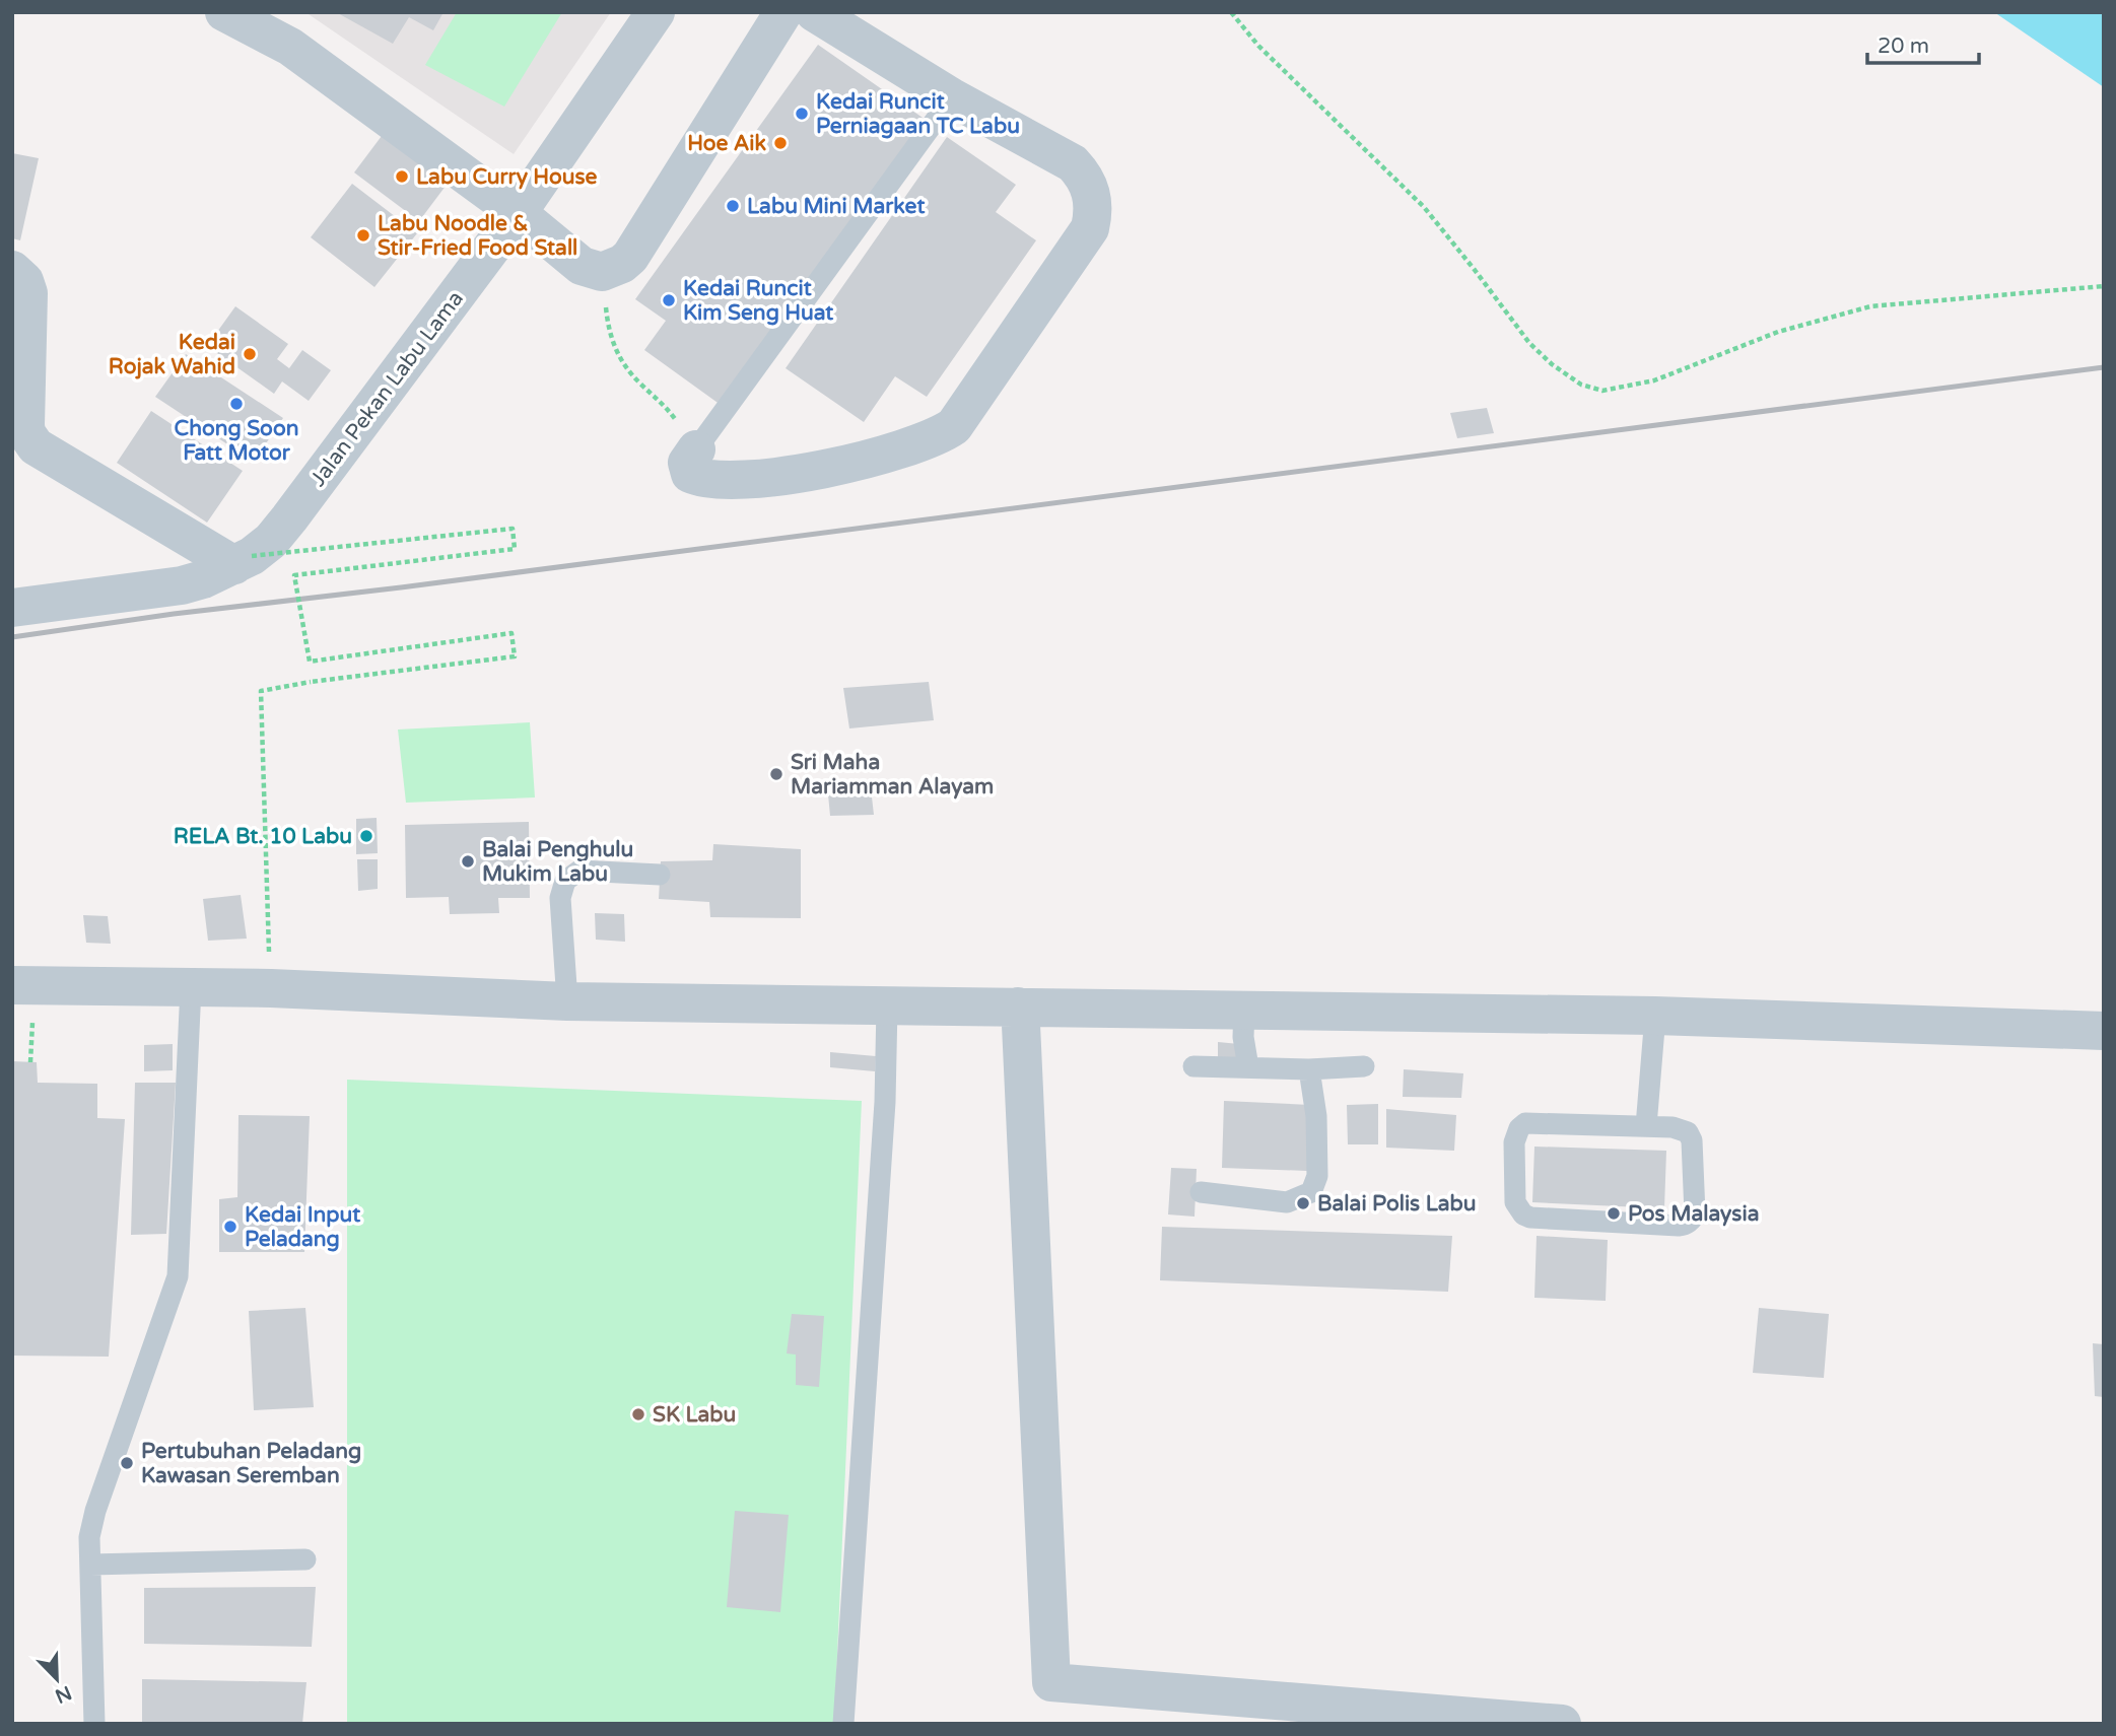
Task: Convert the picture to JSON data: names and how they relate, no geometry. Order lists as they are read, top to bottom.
{
  "streets": {
    "street": ["Jalan Pekan Labu Lama"]
  },
  "places": [
    "Kedai Runcit Perniagaan TC Labu",
    "Hoe Aik",
    "Labu Curry House",
    "Labu Mini Market",
    "Labu Noodle & Stir-Fried Food Stall",
    "Kedai Runcit Kim Seng Huat",
    "Kedai Rojak Wahid",
    "Chong Soon Fatt Motor",
    "Sri Maha Mariamman Alayam",
    "RELA Bt. 10 Labu",
    "Balai Penghulu Mukim Labu",
    "Balai Polis Labu",
    "Pos Malaysia",
    "Kedai Input Peladang",
    "SK Labu",
    "Pertubuhan Peladang Kawasan Seremban"
  ],
  "scale_bar": "20 m",
  "north": "bottom right"
}
